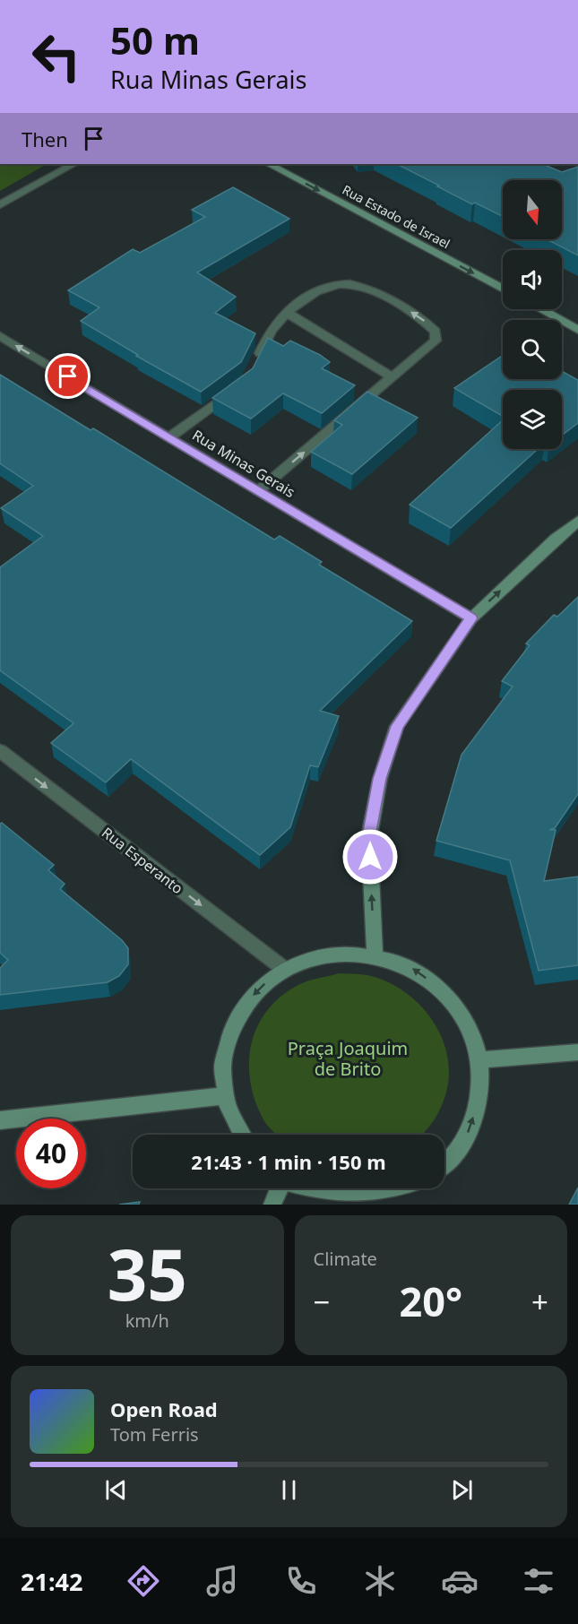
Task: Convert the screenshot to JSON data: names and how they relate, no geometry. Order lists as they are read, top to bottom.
{
  "streets": {
    "street": ["Rua Estado de Israel", "Rua Minas Gerais", "Rua Esperanto"]
  },
  "one_way": ["Rua Estado de Israel", "Rua Minas Gerais", "Rua Esperanto"],
  "parks": ["Praça Joaquim de Brito"],
  "north": "bottom",
  "page": {
    "turn": ["50 m", "Rua Minas Gerais"],
    "then": "Then",
    "limit": "40",
    "trip": "21:43 · 1 min · 150 m",
    "tile": [
      ["35", "km/h"],
      "Climate"
    ],
    "heat": ["−", "20°", "+"],
    "song": ["Open Road", "Tom Ferris"],
    "tabs": "21:42"
  }
}
